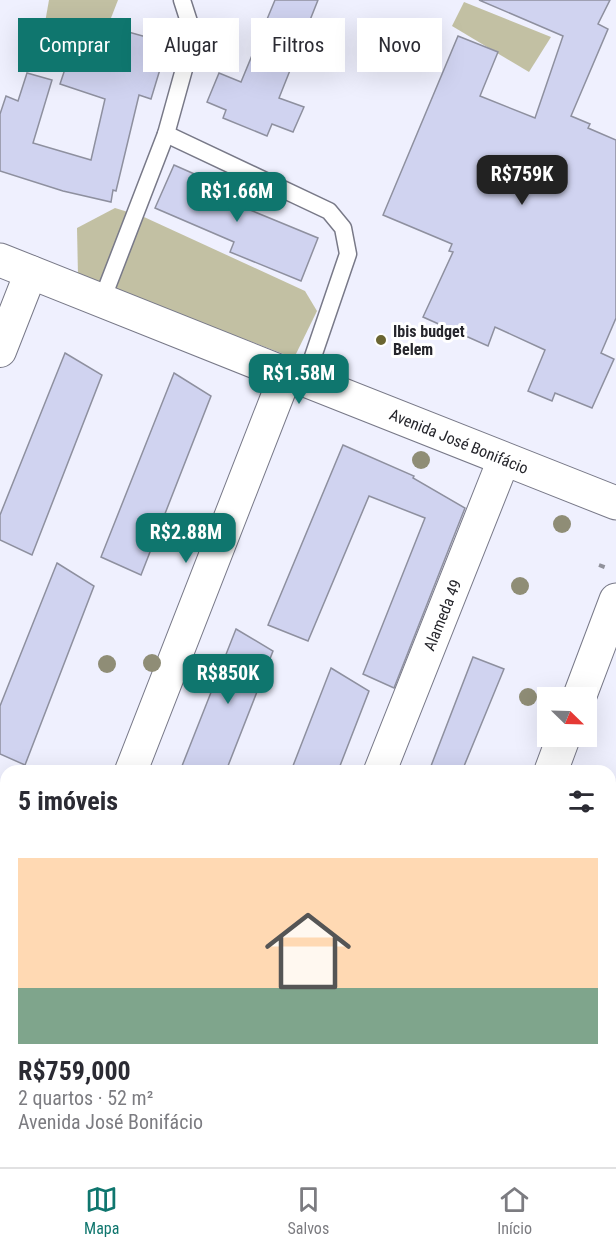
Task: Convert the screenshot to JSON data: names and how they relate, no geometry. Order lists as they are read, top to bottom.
{
  "streets": {
    "main road": ["Avenida José Bonifácio"],
    "street": ["Alameda 49"]
  },
  "crossings": [
    ["Avenida José Bonifácio", "Alameda 49"]
  ],
  "places": ["Ibis budget Belem"],
  "north": "bottom right",
  "page": {
    "chip": [
      "Comprar",
      "Alugar",
      "Filtros",
      "Novo"
    ],
    "price": [
      "R$759K",
      "R$1.66M",
      "R$1.58M",
      "R$2.88M",
      "R$850K"
    ],
    "heading": "5 imóveis",
    "list": [
      {
        "name": "R$759,000",
        "note": "2 quartos · 52 m² · Avenida José Bonifácio"
      }
    ],
    "tabs": ["Mapa", "Salvos", "Início"]
  }
}
